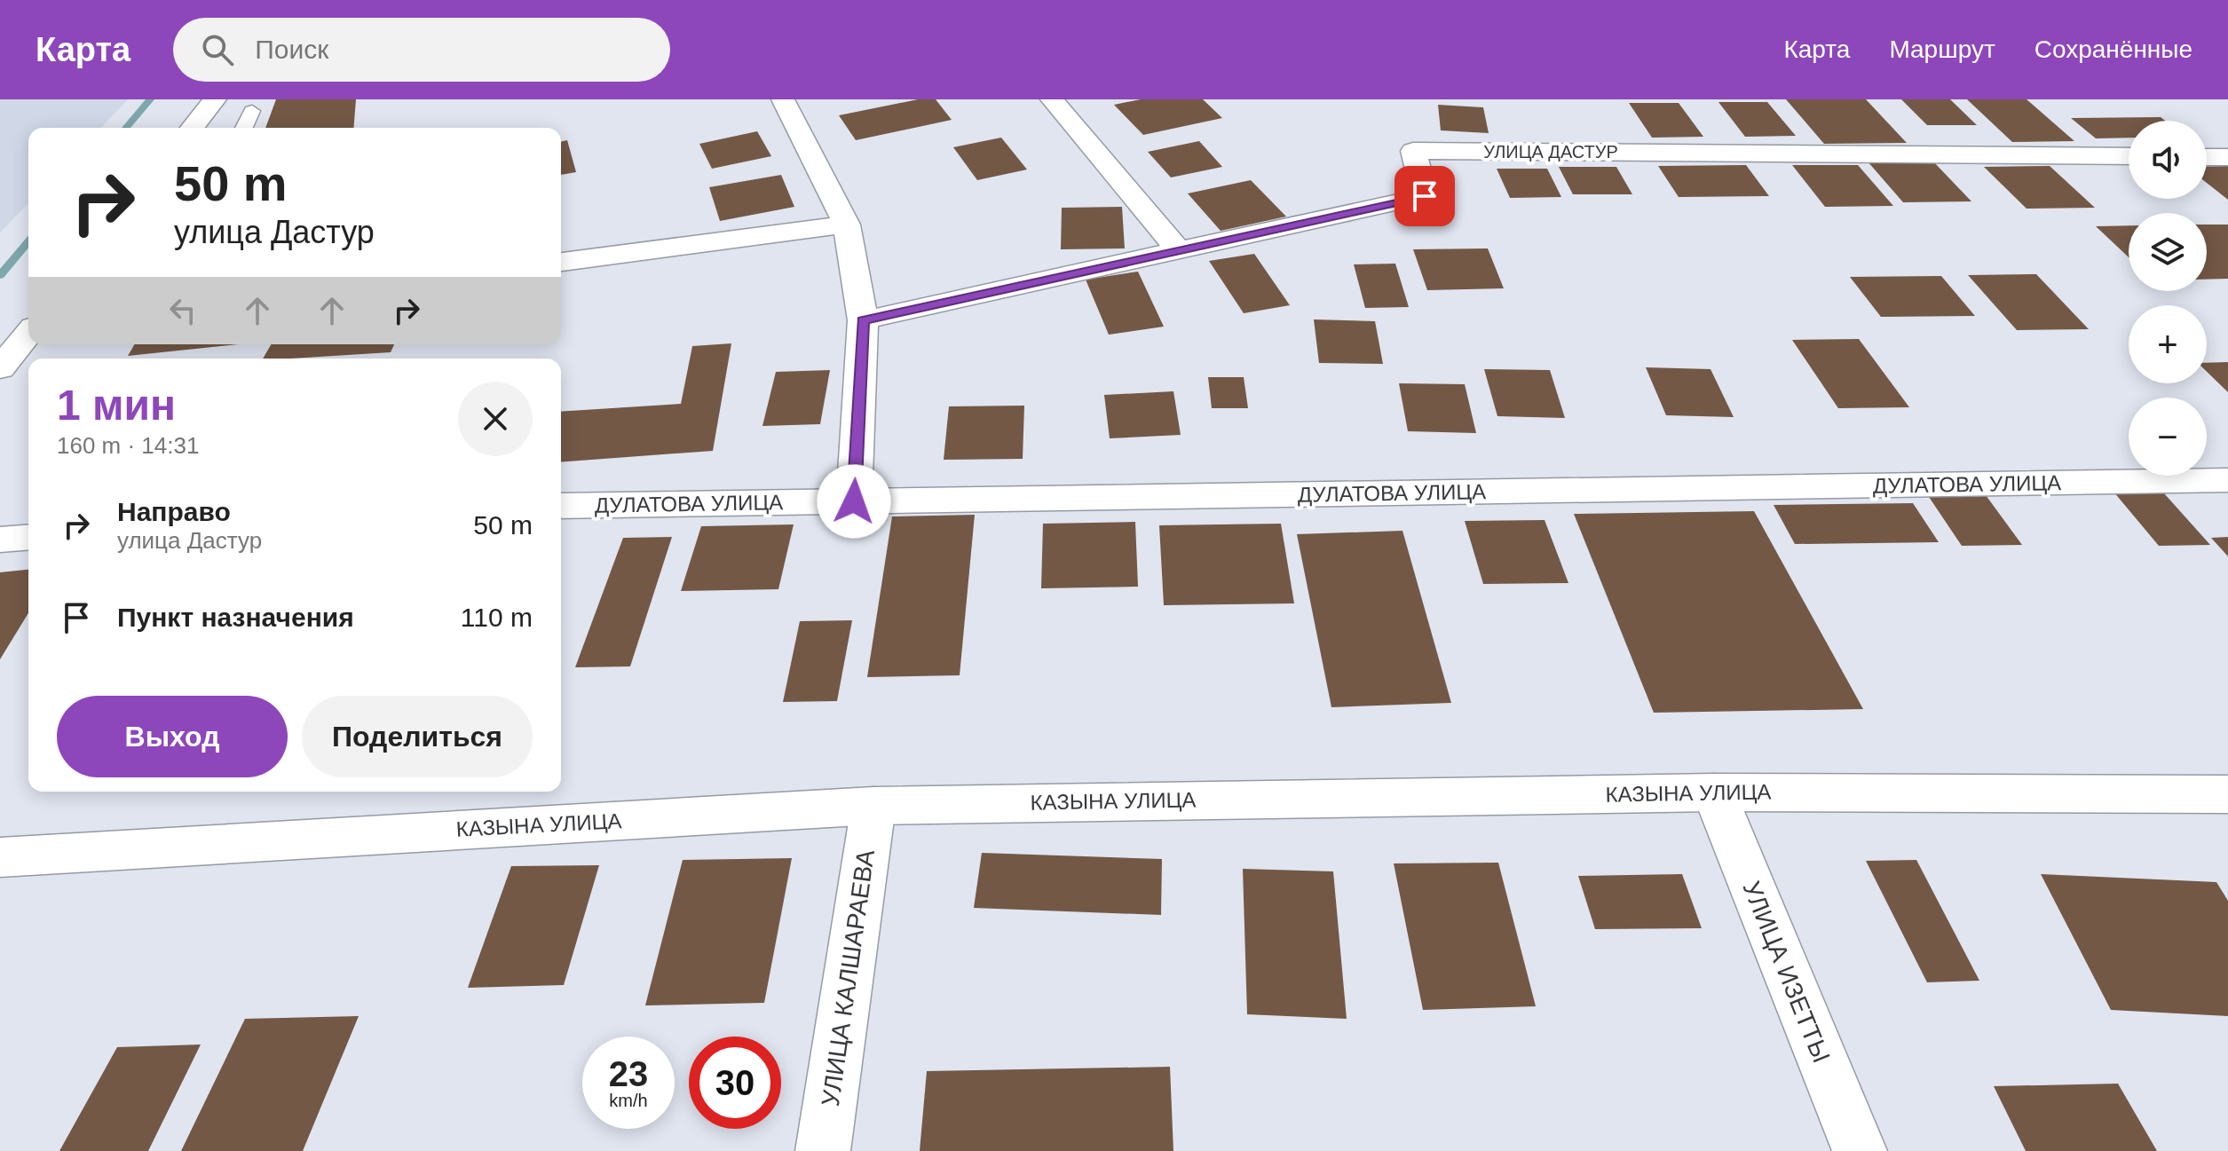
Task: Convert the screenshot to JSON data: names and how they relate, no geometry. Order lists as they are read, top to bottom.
{
  "streets": {
    "street": [
      "УЛИЦА ДАСТУР",
      "ДУЛАТОВА УЛИЦА",
      "КАЗЫНА УЛИЦА",
      "УЛИЦА ИЗЕТТЫ",
      "УЛИЦА КАЛШАРАЕВА"
    ]
  },
  "crossings": [
    ["КАЗЫНА УЛИЦА", "УЛИЦА ИЗЕТТЫ"],
    ["КАЗЫНА УЛИЦА", "УЛИЦА КАЛШАРАЕВА"]
  ],
  "page": {
    "header": "Карта",
    "search": "Поиск",
    "nav": ["Карта", "Маршрут", "Сохранённые"],
    "map_buttons": ["+", "−"],
    "turn": ["50 m", "улица Дастур"],
    "heading": ["1 мин", "160 m · 14:31"],
    "list": [
      {
        "name": "Направо",
        "note": "улица Дастур",
        "value": "50 m"
      },
      {
        "name": "Пункт назначения",
        "value": "110 m"
      }
    ],
    "buttons": ["Выход", "Поделиться"],
    "speed": "23 km/h",
    "limit": "30"
  }
}
